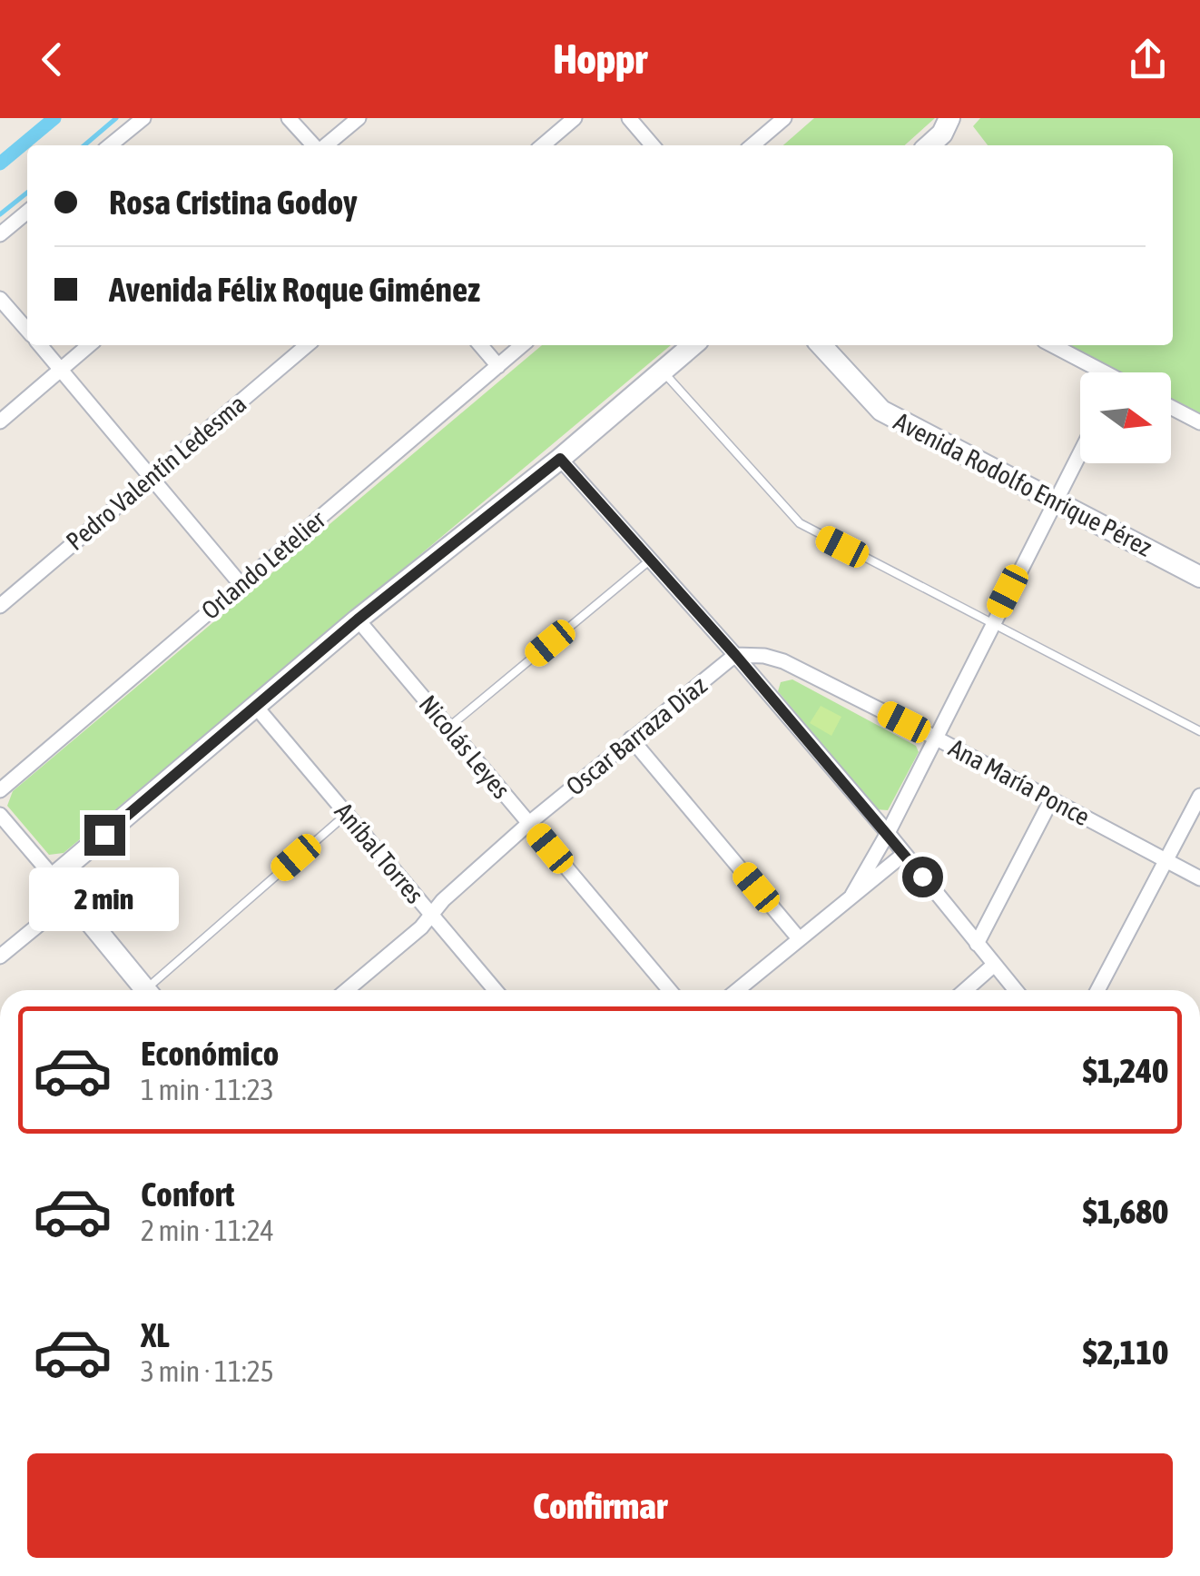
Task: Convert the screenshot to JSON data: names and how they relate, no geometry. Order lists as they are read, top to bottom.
{
  "streets": {
    "street": [
      "Pedro Valentín Ledesma",
      "Avenida Rodolfo Enrique Pérez",
      "Orlando Letelier",
      "Oscar Barraza Díaz",
      "Nicolás Leyes",
      "Ana María Ponce",
      "Aníbal Torres"
    ]
  },
  "crossings": [
    ["Oscar Barraza Díaz", "Nicolás Leyes"],
    ["Oscar Barraza Díaz", "Ana María Ponce"],
    ["Oscar Barraza Díaz", "Aníbal Torres"]
  ],
  "north": "right",
  "page": {
    "header": "Hoppr",
    "banner": ["Rosa Cristina Godoy", "Avenida Félix Roque Giménez"],
    "bubble": "2 min",
    "list": [
      {
        "name": "Económico",
        "note": "1 min · 11:23",
        "value": "$1,240"
      },
      {
        "name": "Confort",
        "note": "2 min · 11:24",
        "value": "$1,680"
      },
      {
        "name": "XL",
        "note": "3 min · 11:25",
        "value": "$2,110"
      }
    ],
    "buttons": "Confirmar"
  }
}
